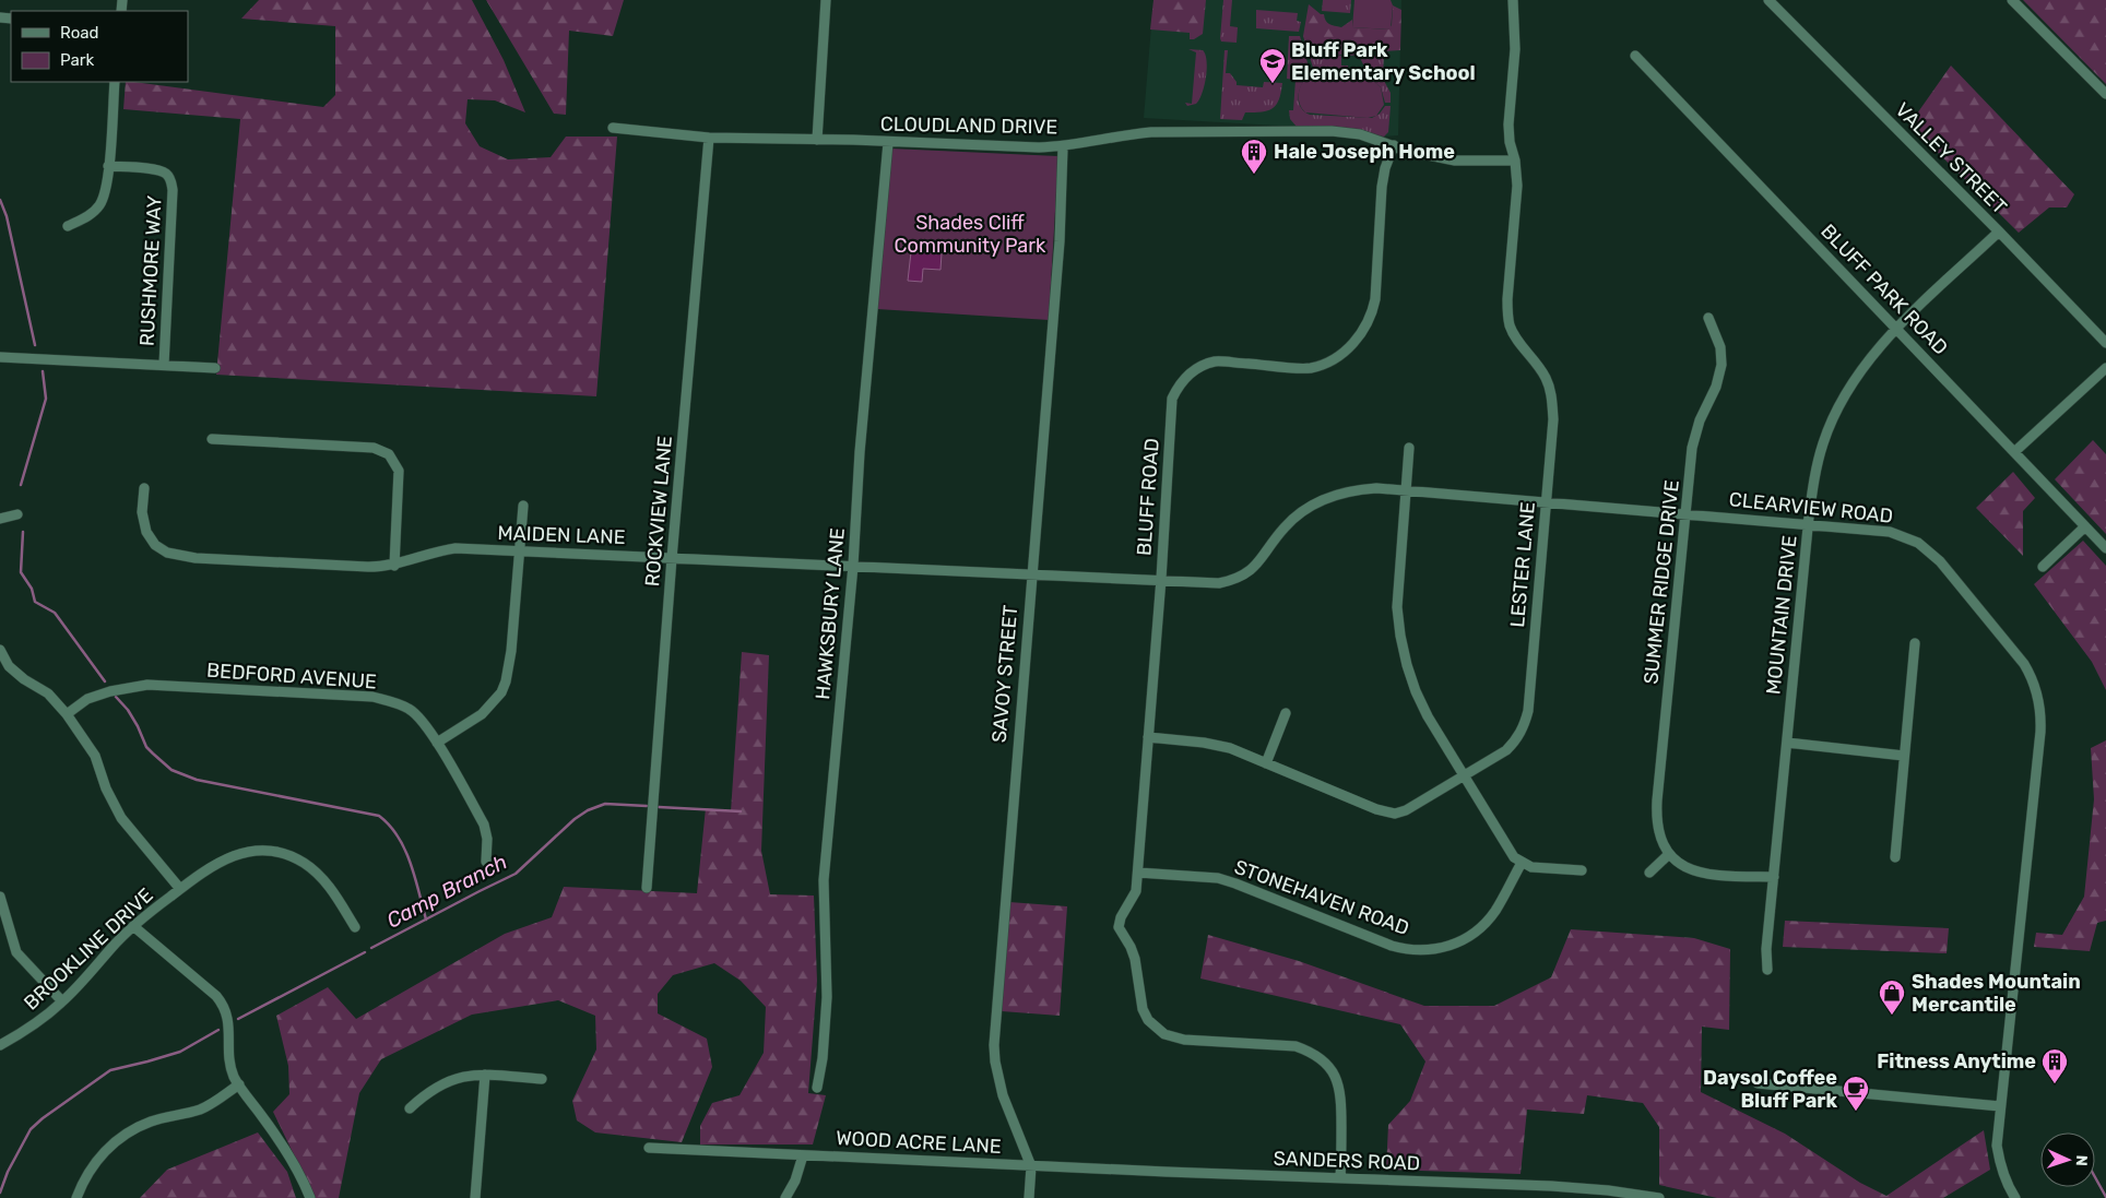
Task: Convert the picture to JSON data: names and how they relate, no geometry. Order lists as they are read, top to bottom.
{
  "streets": {
    "street": [
      "CLOUDLAND DRIVE",
      "VALLEY STREET",
      "RUSHMORE WAY",
      "BLUFF PARK ROAD",
      "BLUFF ROAD",
      "CLEARVIEW ROAD",
      "ROCKVIEW LANE",
      "MAIDEN LANE",
      "LESTER LANE",
      "SUMMER RIDGE DRIVE",
      "HAWKSBURY LANE",
      "MOUNTAIN DRIVE",
      "SAVOY STREET",
      "BEDFORD AVENUE",
      "STONEHAVEN ROAD",
      "BROOKLINE DRIVE",
      "WOOD ACRE LANE",
      "SANDERS ROAD"
    ]
  },
  "crossings": [
    ["CLOUDLAND DRIVE", "BLUFF ROAD"],
    ["CLOUDLAND DRIVE", "ROCKVIEW LANE"],
    ["CLOUDLAND DRIVE", "LESTER LANE"],
    ["CLOUDLAND DRIVE", "HAWKSBURY LANE"],
    ["CLOUDLAND DRIVE", "SAVOY STREET"],
    ["VALLEY STREET", "MOUNTAIN DRIVE"],
    ["BLUFF PARK ROAD", "MOUNTAIN DRIVE"],
    ["BLUFF ROAD", "CLEARVIEW ROAD"],
    ["BLUFF ROAD", "MAIDEN LANE"],
    ["BLUFF ROAD", "LESTER LANE"],
    ["BLUFF ROAD", "STONEHAVEN ROAD"],
    ["BLUFF ROAD", "SANDERS ROAD"],
    ["CLEARVIEW ROAD", "MAIDEN LANE"],
    ["CLEARVIEW ROAD", "LESTER LANE"],
    ["CLEARVIEW ROAD", "SUMMER RIDGE DRIVE"],
    ["CLEARVIEW ROAD", "MOUNTAIN DRIVE"],
    ["ROCKVIEW LANE", "MAIDEN LANE"],
    ["MAIDEN LANE", "HAWKSBURY LANE"],
    ["MAIDEN LANE", "SAVOY STREET"],
    ["SAVOY STREET", "WOOD ACRE LANE"],
    ["SAVOY STREET", "SANDERS ROAD"],
    ["WOOD ACRE LANE", "SANDERS ROAD"]
  ],
  "water": ["Camp Branch"],
  "parks": ["Shades Cliff Community Park"],
  "places": {
    "school or university": ["Bluff Park Elementary School"],
    "building": ["Hale Joseph Home", "Fitness Anytime"],
    "shop": ["Shades Mountain Mercantile"],
    "cafe": ["Daysol Coffee Bluff Park"]
  },
  "legend": ["Road", "Park"],
  "north": "right"
}
